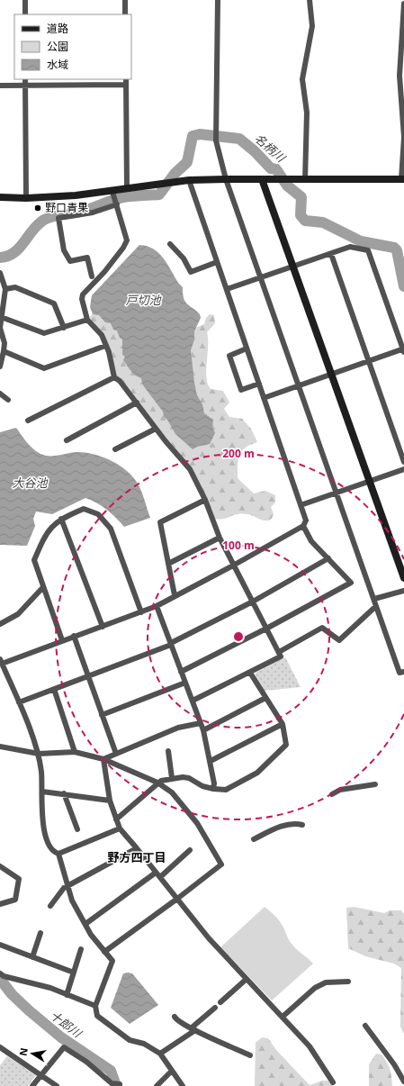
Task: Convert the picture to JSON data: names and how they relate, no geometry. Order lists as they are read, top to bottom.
{
  "districts": ["野方四丁目"],
  "water": [
    "名柄川",
    "戸切池",
    "大谷池",
    "十郎川"
  ],
  "places": ["野口青果"],
  "legend": ["道路", "公園", "水域"],
  "north": "left",
  "rings": ["200 m", "100 m"]
}
